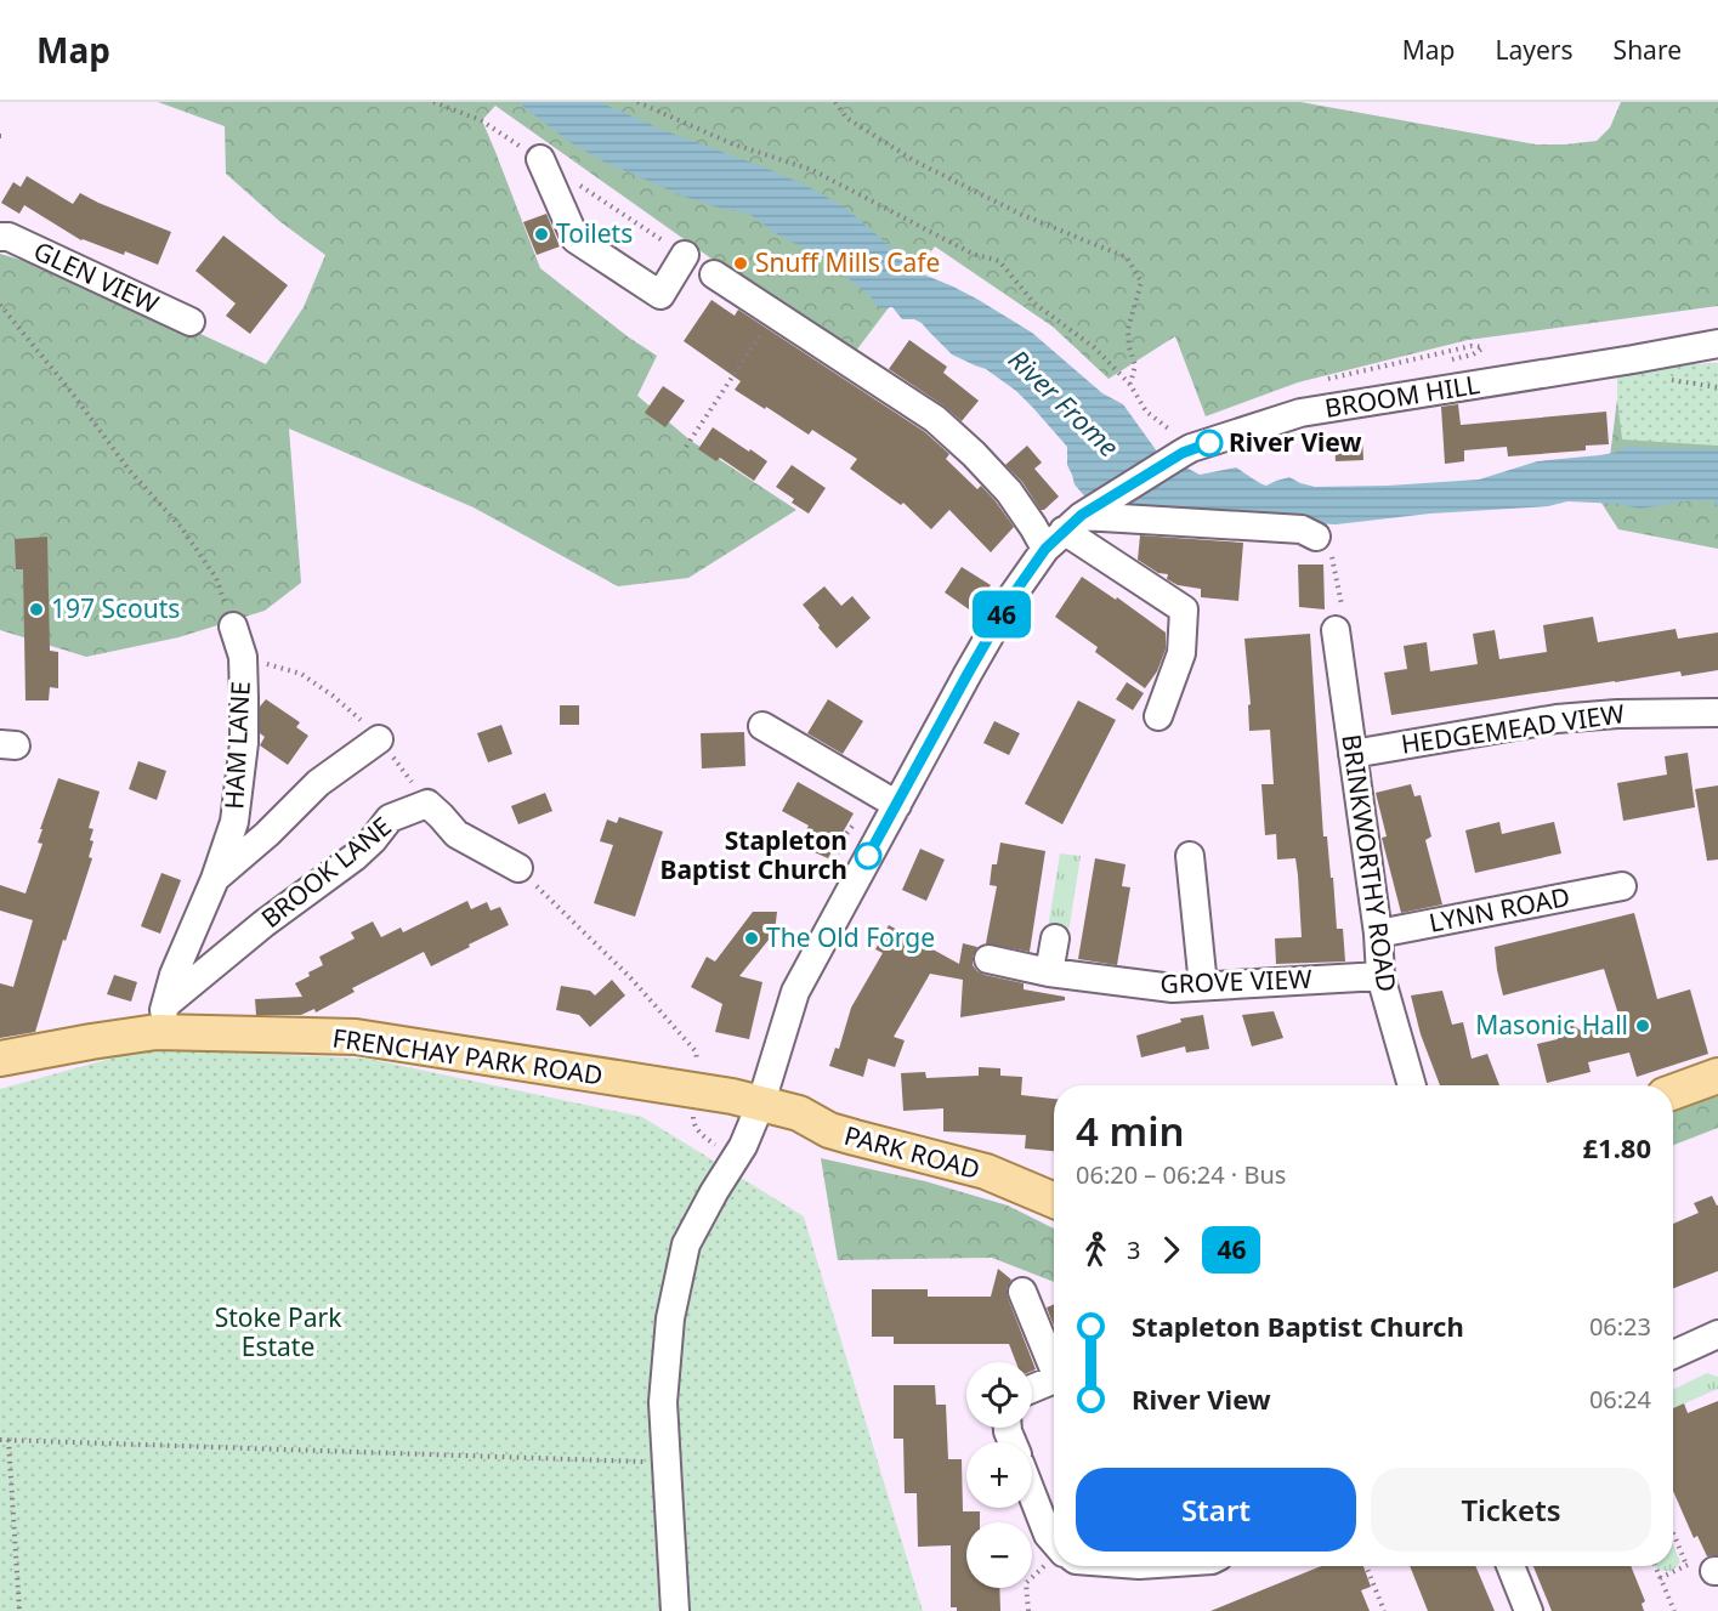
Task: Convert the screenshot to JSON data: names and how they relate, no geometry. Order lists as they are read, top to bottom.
{
  "streets": {
    "main road": ["FRENCHAY PARK ROAD", "PARK ROAD"],
    "street": [
      "GLEN VIEW",
      "BROOM HILL",
      "HEDGEMEAD VIEW",
      "HAM LANE",
      "BRINKWORTHY ROAD",
      "BROOK LANE",
      "LYNN ROAD",
      "GROVE VIEW"
    ]
  },
  "crossings": [
    ["BROOM HILL", "FRENCHAY PARK ROAD"],
    ["BROOM HILL", "PARK ROAD"],
    ["HEDGEMEAD VIEW", "BRINKWORTHY ROAD"],
    ["HAM LANE", "BROOK LANE"],
    ["HAM LANE", "FRENCHAY PARK ROAD"],
    ["BRINKWORTHY ROAD", "LYNN ROAD"],
    ["BRINKWORTHY ROAD", "GROVE VIEW"],
    ["BROOK LANE", "FRENCHAY PARK ROAD"],
    ["FRENCHAY PARK ROAD", "PARK ROAD"]
  ],
  "water": ["River Frome"],
  "parks": ["Stoke Park Estate"],
  "places": [
    "Toilets",
    "Snuff Mills Cafe",
    "River View",
    "197 Scouts",
    "Stapleton Baptist Church",
    "The Old Forge",
    "Masonic Hall"
  ],
  "lines": ["bus line 46"],
  "page": {
    "header": "Map",
    "nav": ["Map", "Layers", "Share"],
    "on_map": "46",
    "heading": ["4 min", "06:20 – 06:24 · Bus", "£1.80"],
    "legs": ["3", "46"],
    "list": [
      {
        "name": "Stapleton Baptist Church",
        "value": "06:23"
      },
      {
        "name": "River View",
        "value": "06:24"
      }
    ],
    "map_buttons": ["+", "−"],
    "buttons": ["Start", "Tickets"]
  }
}
